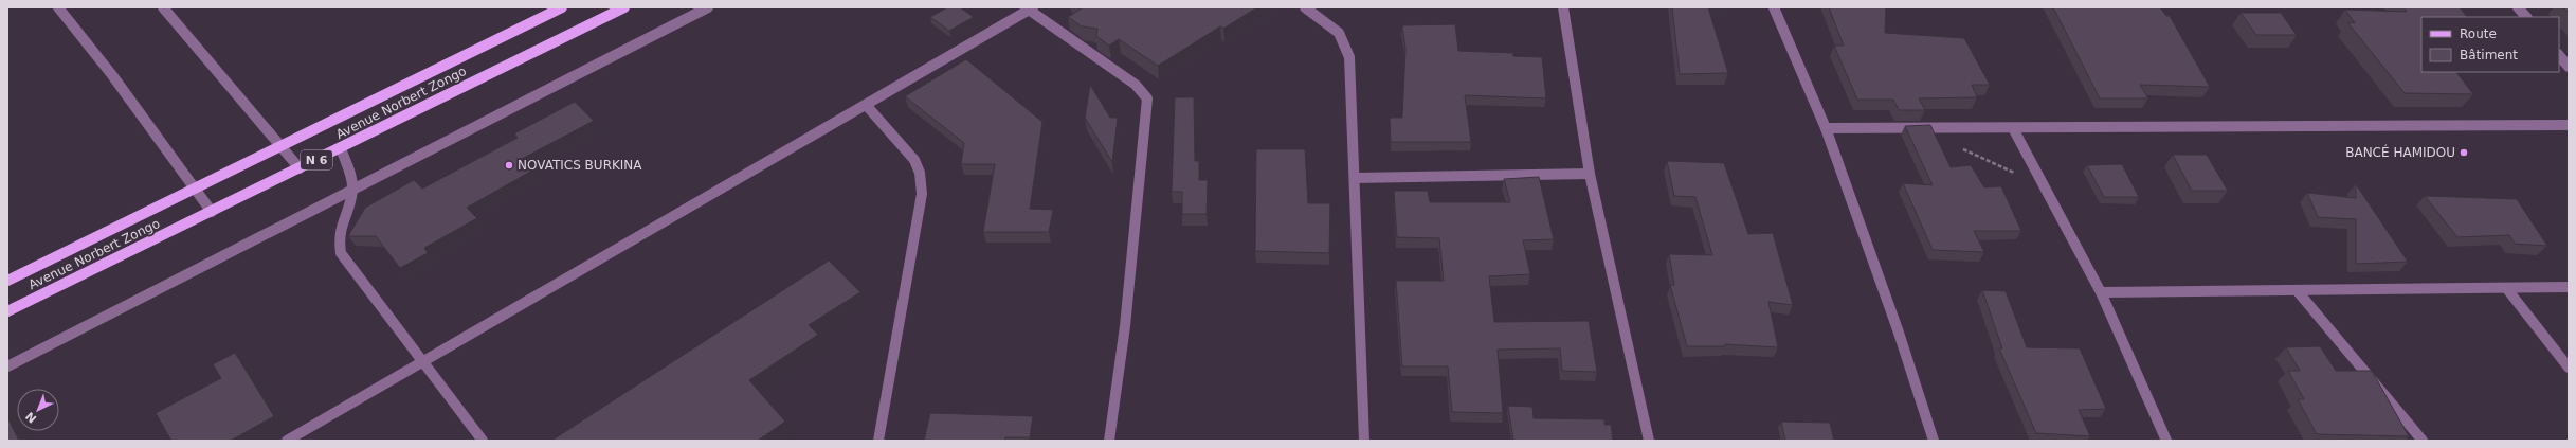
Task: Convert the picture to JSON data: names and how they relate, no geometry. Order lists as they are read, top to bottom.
{
  "streets": {
    "main road": ["Avenue Norbert Zongo", "N 6"]
  },
  "places": ["BANCÉ HAMIDOU", "NOVATICS BURKINA"],
  "legend": ["Route", "Bâtiment"],
  "north": "bottom left"
}
